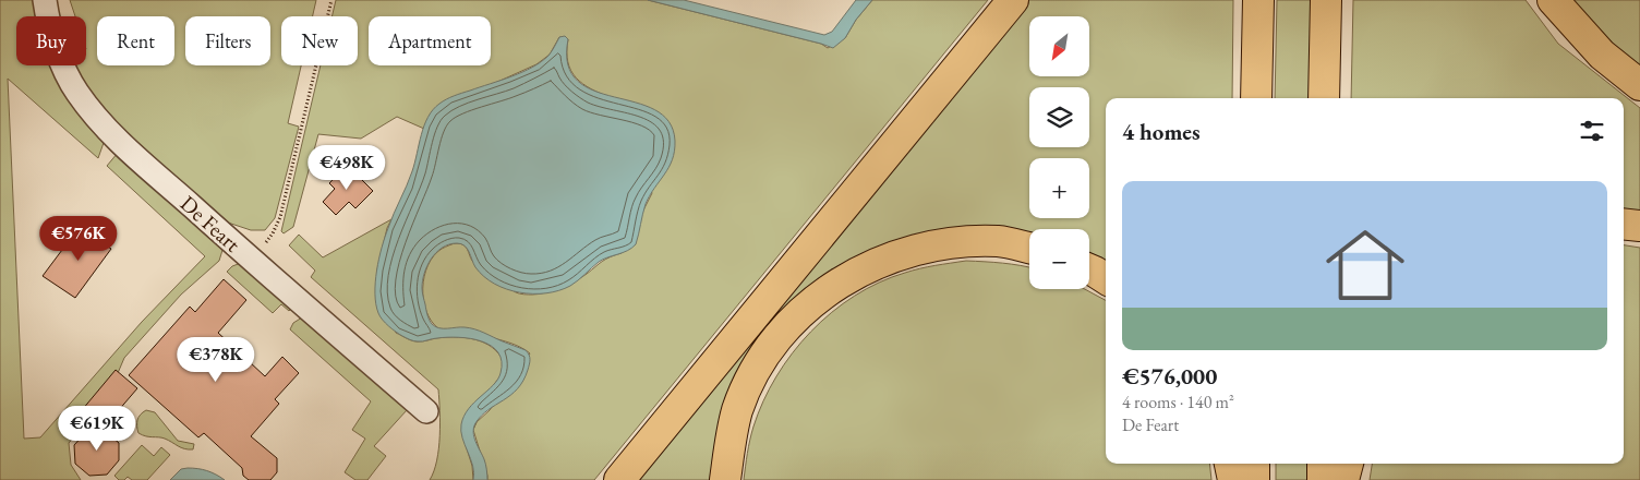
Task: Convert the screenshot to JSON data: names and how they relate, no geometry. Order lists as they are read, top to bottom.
{
  "streets": {
    "street": ["De Feart"]
  },
  "north": "bottom left",
  "page": {
    "map_buttons": ["+", "−"],
    "chip": [
      "Buy",
      "Rent",
      "Filters",
      "New",
      "Apartment"
    ],
    "heading": "4 homes",
    "price": [
      "€498K",
      "€576K",
      "€378K",
      "€619K"
    ],
    "list": [
      {
        "name": "€576,000",
        "note": "4 rooms · 140 m² · De Feart"
      }
    ]
  }
}
